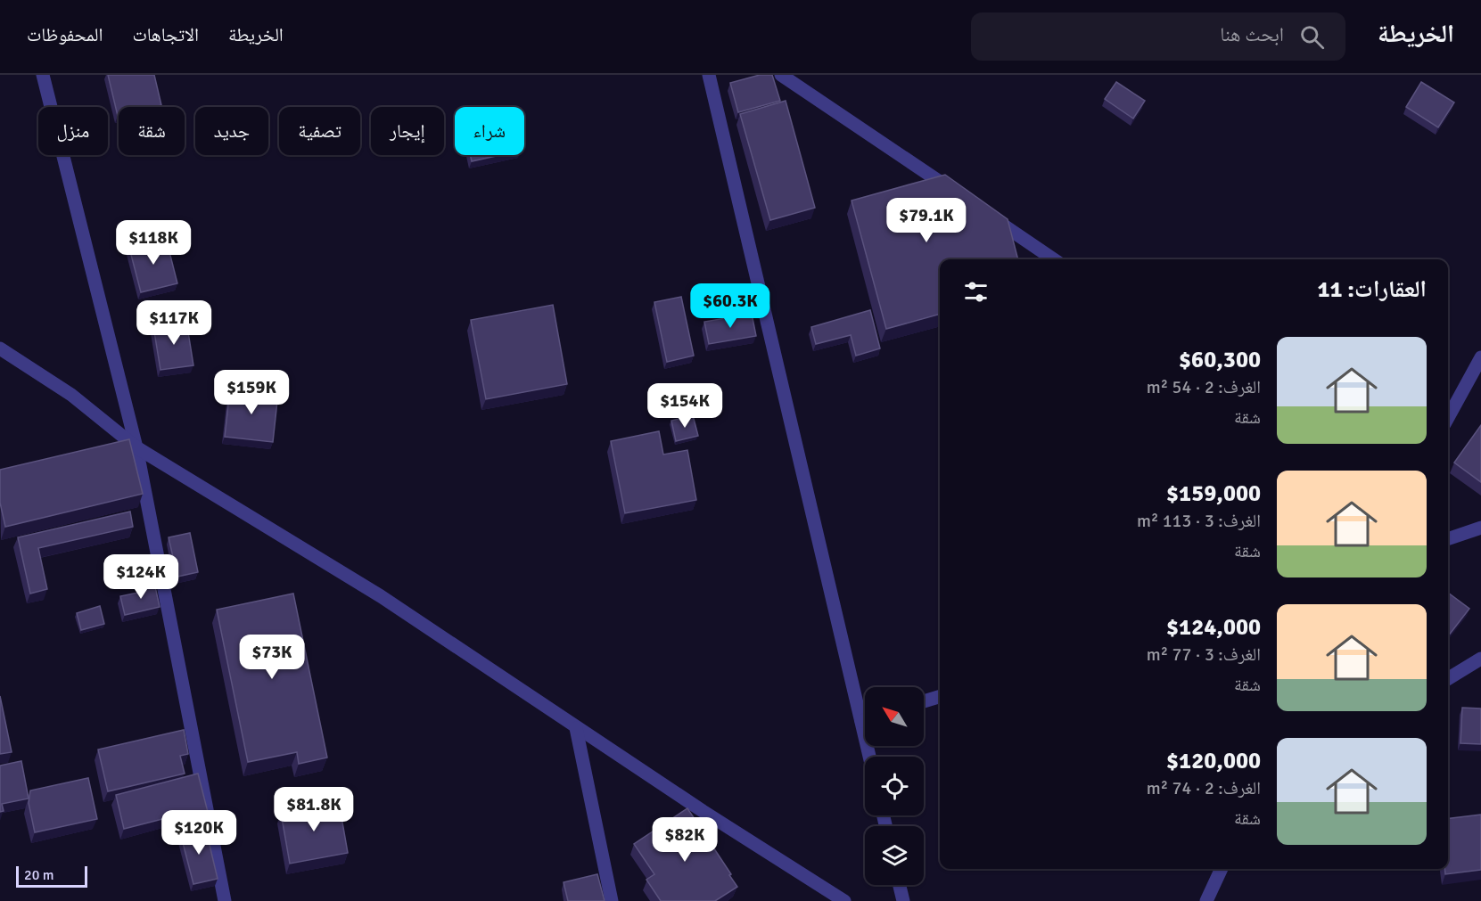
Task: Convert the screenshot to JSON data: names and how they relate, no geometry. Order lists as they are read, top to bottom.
{
  "scale_bar": "20 m",
  "north": "top left",
  "page": {
    "header": "الخريطة",
    "search": "ابحث هنا",
    "nav": ["الخريطة", "الاتجاهات", "المحفوظات"],
    "chip": [
      "شراء",
      "إيجار",
      "تصفية",
      "جديد",
      "شقة",
      "منزل"
    ],
    "price": [
      "$79.1K",
      "$118K",
      "$60.3K",
      "$117K",
      "$159K",
      "$154K",
      "$124K",
      "$73K",
      "$81.8K",
      "$120K",
      "$82K"
    ],
    "heading": "العقارات: 11",
    "list": [
      {
        "name": "$60,300",
        "note": "الغرف: 2 · 54 m² · شقة"
      },
      {
        "name": "$159,000",
        "note": "الغرف: 3 · 113 m² · شقة"
      },
      {
        "name": "$124,000",
        "note": "الغرف: 3 · 77 m² · شقة"
      },
      {
        "name": "$120,000",
        "note": "الغرف: 2 · 74 m² · شقة"
      }
    ],
    "scale": "20 m"
  }
}
